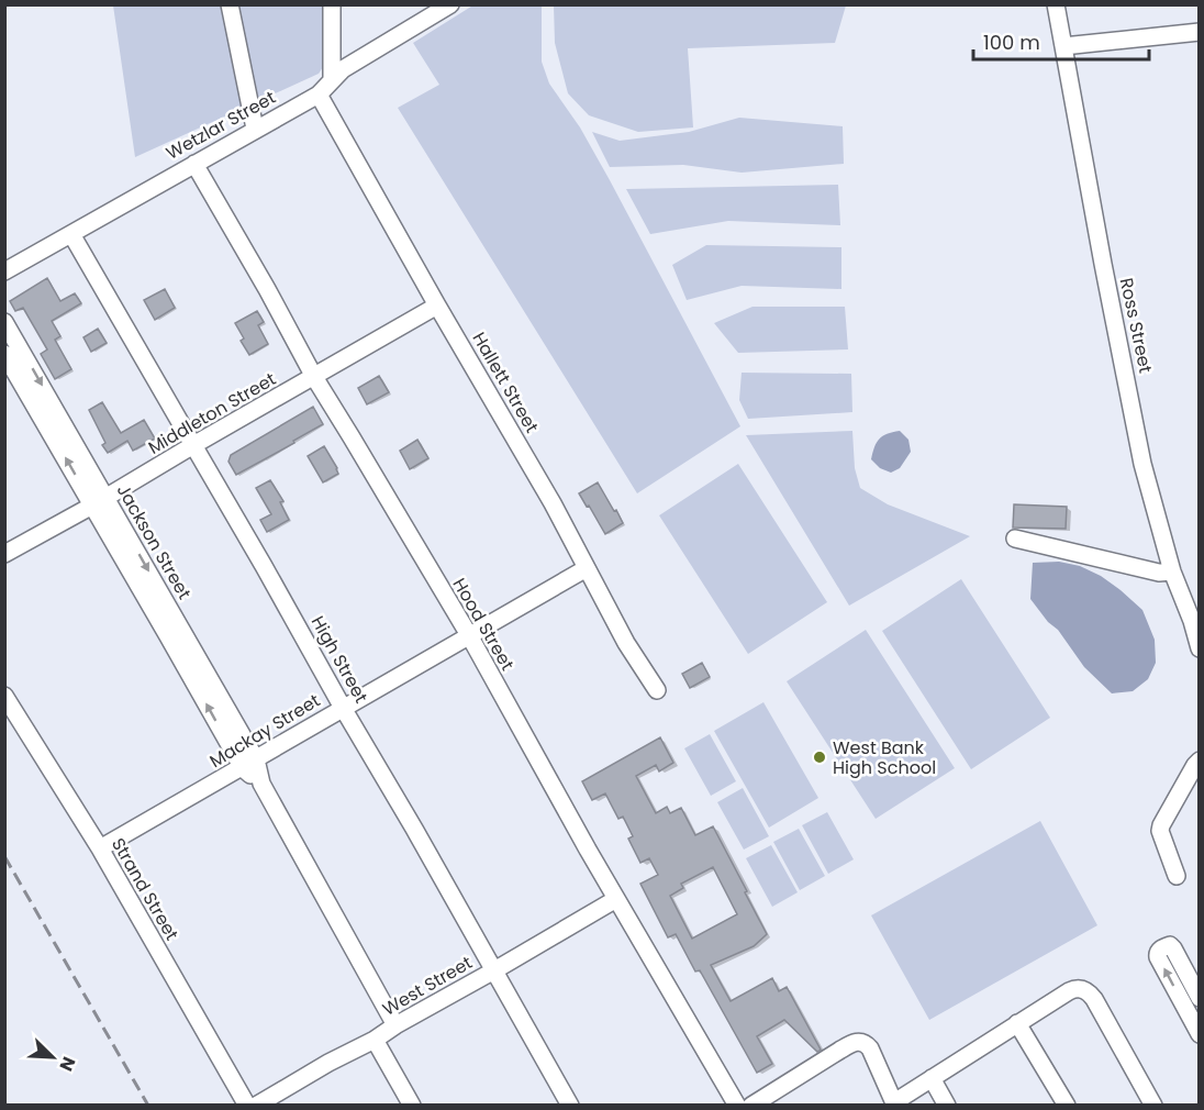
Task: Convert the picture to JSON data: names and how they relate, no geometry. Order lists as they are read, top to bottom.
{
  "streets": {
    "street": [
      "Wetzlar Street",
      "Ross Street",
      "Hallett Street",
      "Middleton Street",
      "Jackson Street",
      "Hood Street",
      "High Street",
      "Mackay Street",
      "Strand Street",
      "West Street"
    ]
  },
  "crossings": [
    ["Wetzlar Street", "Hallett Street"],
    ["Wetzlar Street", "Hood Street"],
    ["Wetzlar Street", "High Street"],
    ["Hallett Street", "Middleton Street"],
    ["Hallett Street", "Mackay Street"],
    ["Middleton Street", "Jackson Street"],
    ["Middleton Street", "Hood Street"],
    ["Middleton Street", "High Street"],
    ["Jackson Street", "Mackay Street"],
    ["Jackson Street", "West Street"],
    ["Hood Street", "Mackay Street"],
    ["Hood Street", "West Street"],
    ["High Street", "Mackay Street"],
    ["High Street", "West Street"],
    ["Mackay Street", "Strand Street"]
  ],
  "places": ["West Bank High School"],
  "scale_bar": "100 m",
  "north": "bottom right"
}
